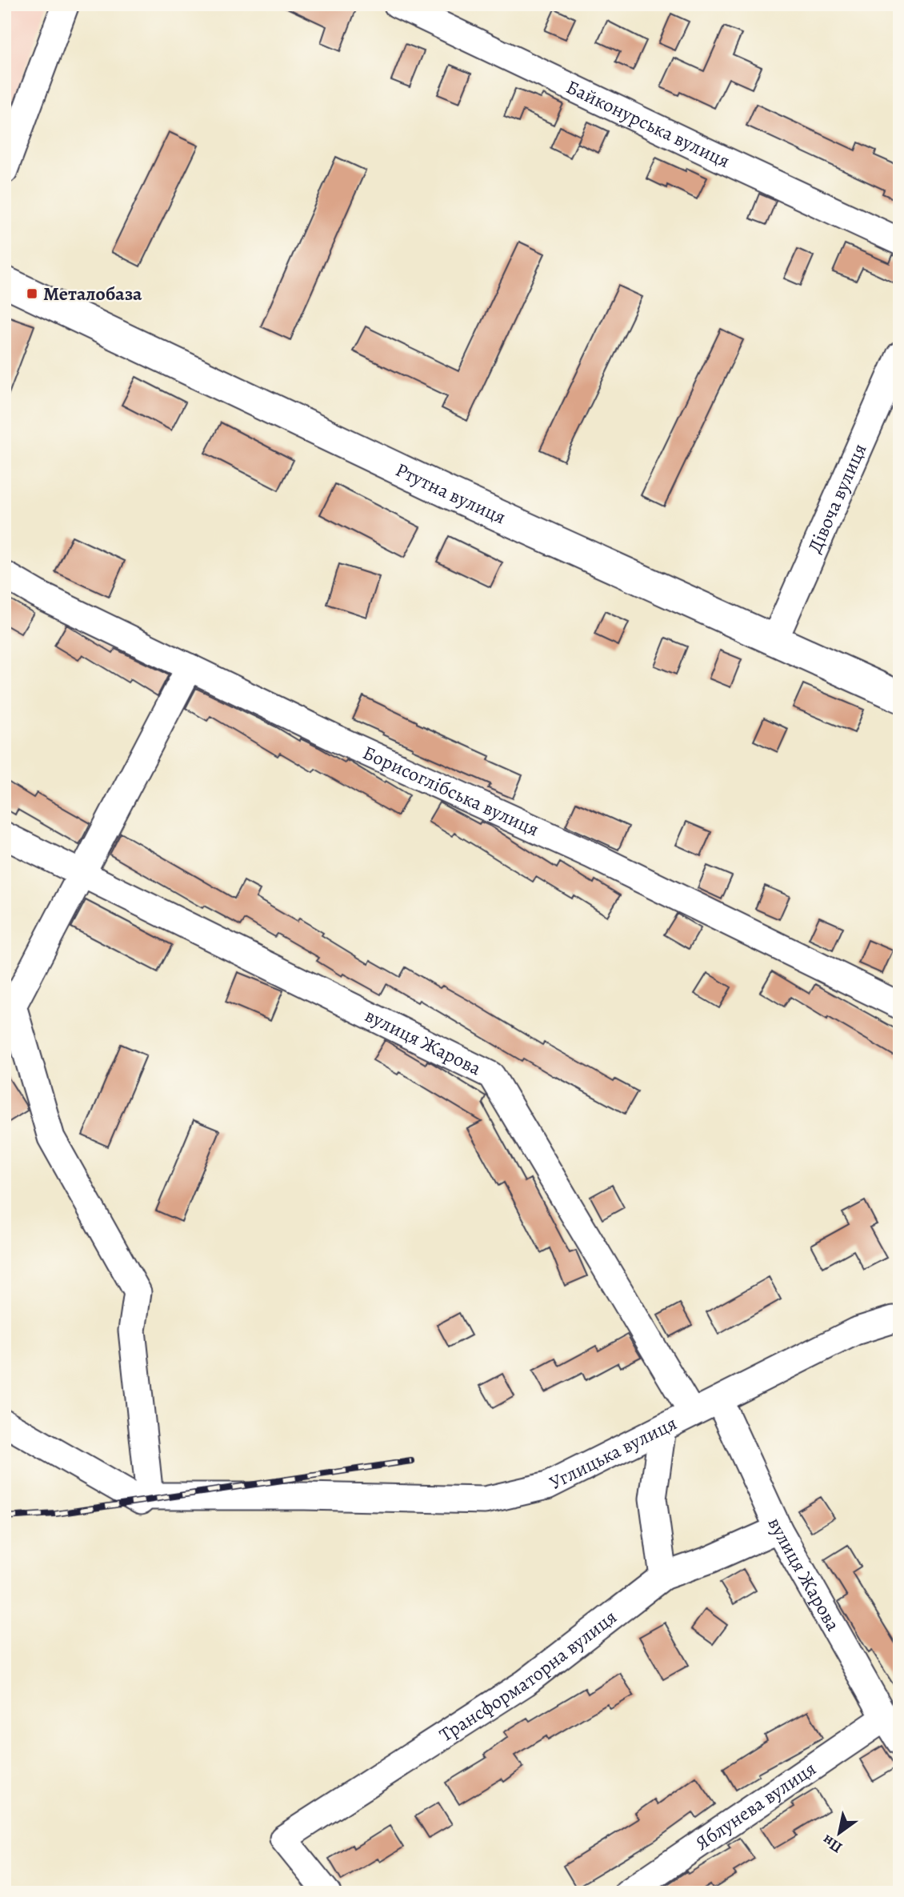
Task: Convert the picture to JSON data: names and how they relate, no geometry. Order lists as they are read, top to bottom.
{
  "streets": {
    "main road": ["Ртутна вулиця"],
    "street": [
      "Байконурська вулиця",
      "Дівоча вулиця",
      "Борисоглібська вулиця",
      "вулиця Жарова",
      "Углицька вулиця",
      "Трансформаторна вулиця",
      "Яблунева вулиця"
    ]
  },
  "crossings": [
    ["Ртутна вулиця", "Дівоча вулиця"],
    ["вулиця Жарова", "Углицька вулиця"],
    ["вулиця Жарова", "Трансформаторна вулиця"],
    ["вулиця Жарова", "Яблунева вулиця"]
  ],
  "places": {
    "transit": ["Металобаза"]
  },
  "north": "bottom left"
}
